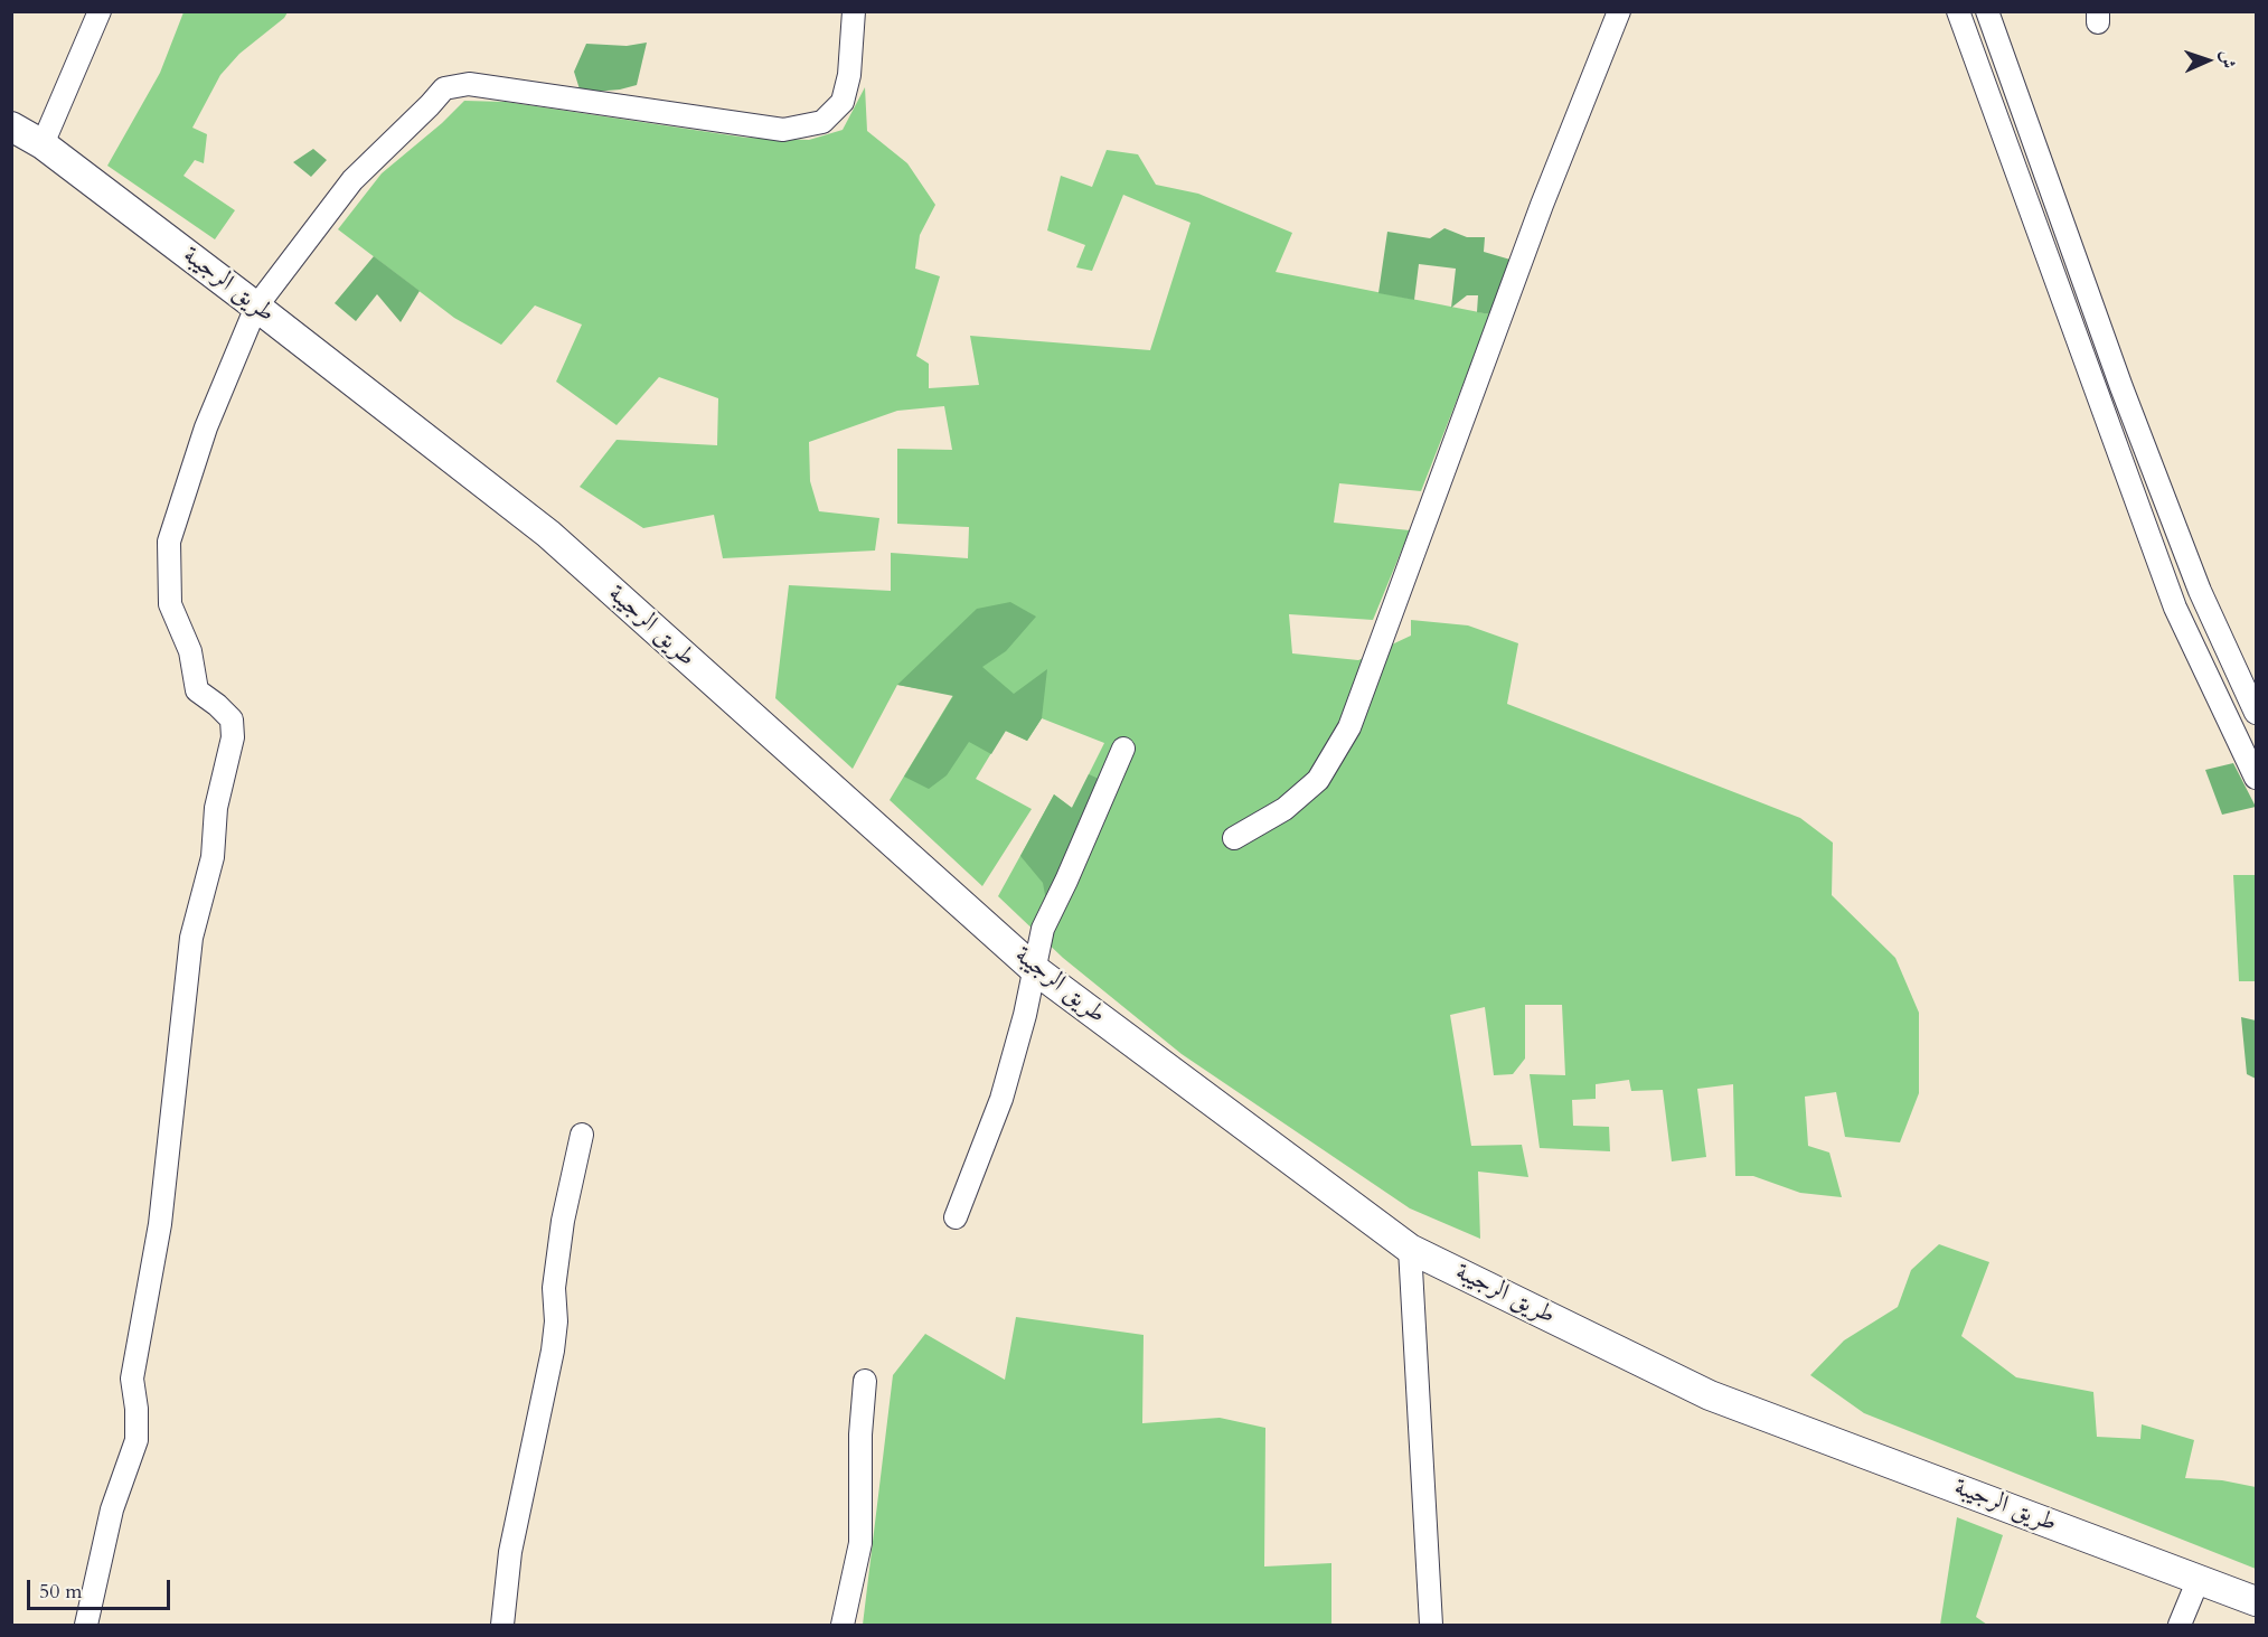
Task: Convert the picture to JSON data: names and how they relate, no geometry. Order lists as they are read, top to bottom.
{
  "streets": {
    "main road": ["طريق الرجيبة"]
  },
  "scale_bar": "50 m",
  "north": "right"
}
